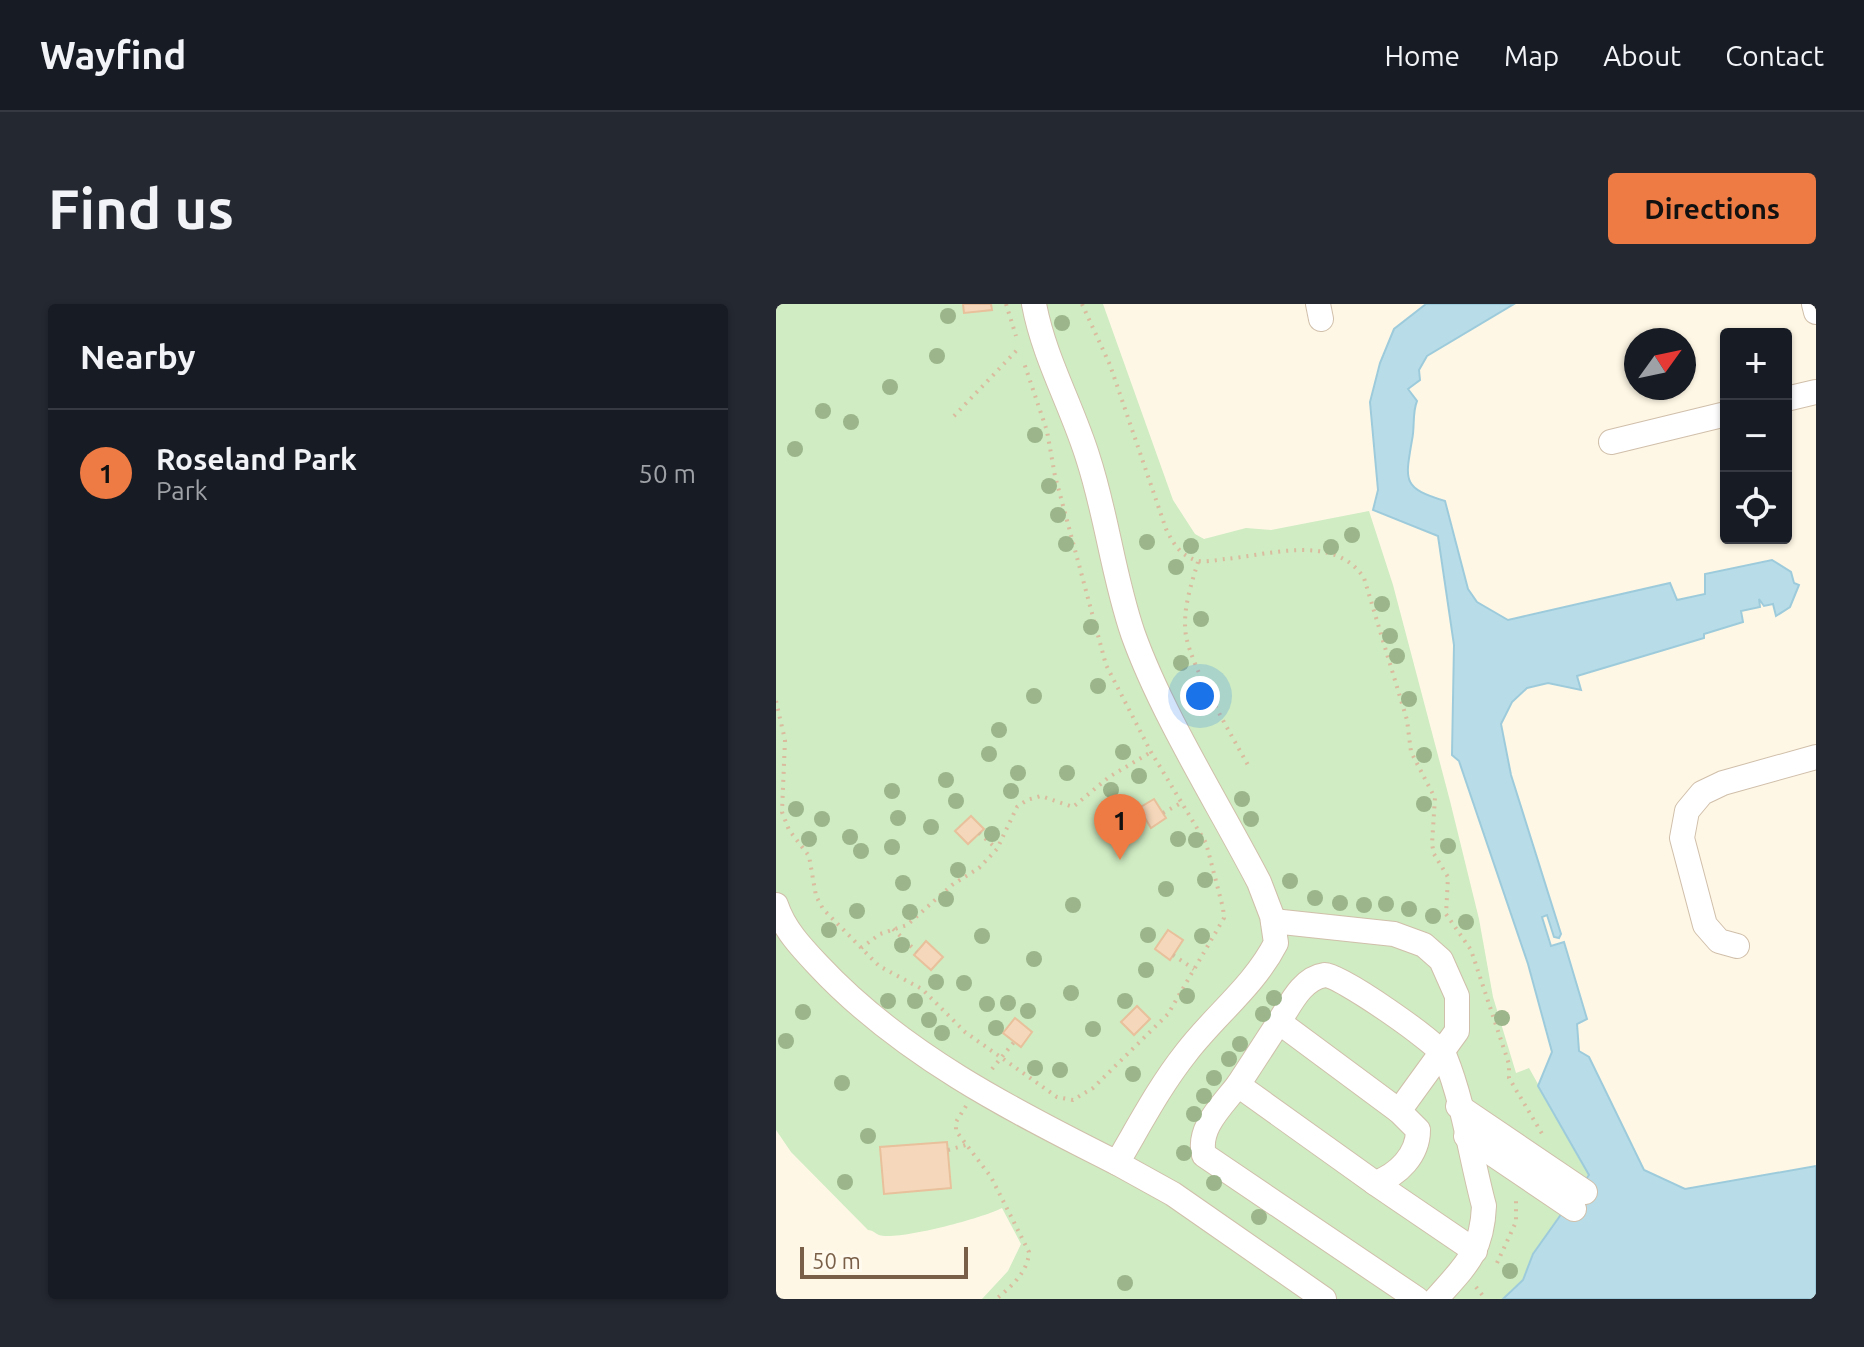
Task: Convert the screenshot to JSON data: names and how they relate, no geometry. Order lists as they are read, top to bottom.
{
  "scale_bar": "50 m",
  "north": "top right",
  "page": {
    "header": "Wayfind",
    "nav": [
      "Home",
      "Map",
      "About",
      "Contact"
    ],
    "buttons": "Directions",
    "title": "Find us",
    "heading": "Nearby",
    "map_buttons": ["+", "−"],
    "list": [
      {
        "mark": "1",
        "name": "Roseland Park",
        "note": "Park",
        "value": "50 m"
      }
    ],
    "pins": "1",
    "scale": "50 m"
  }
}
